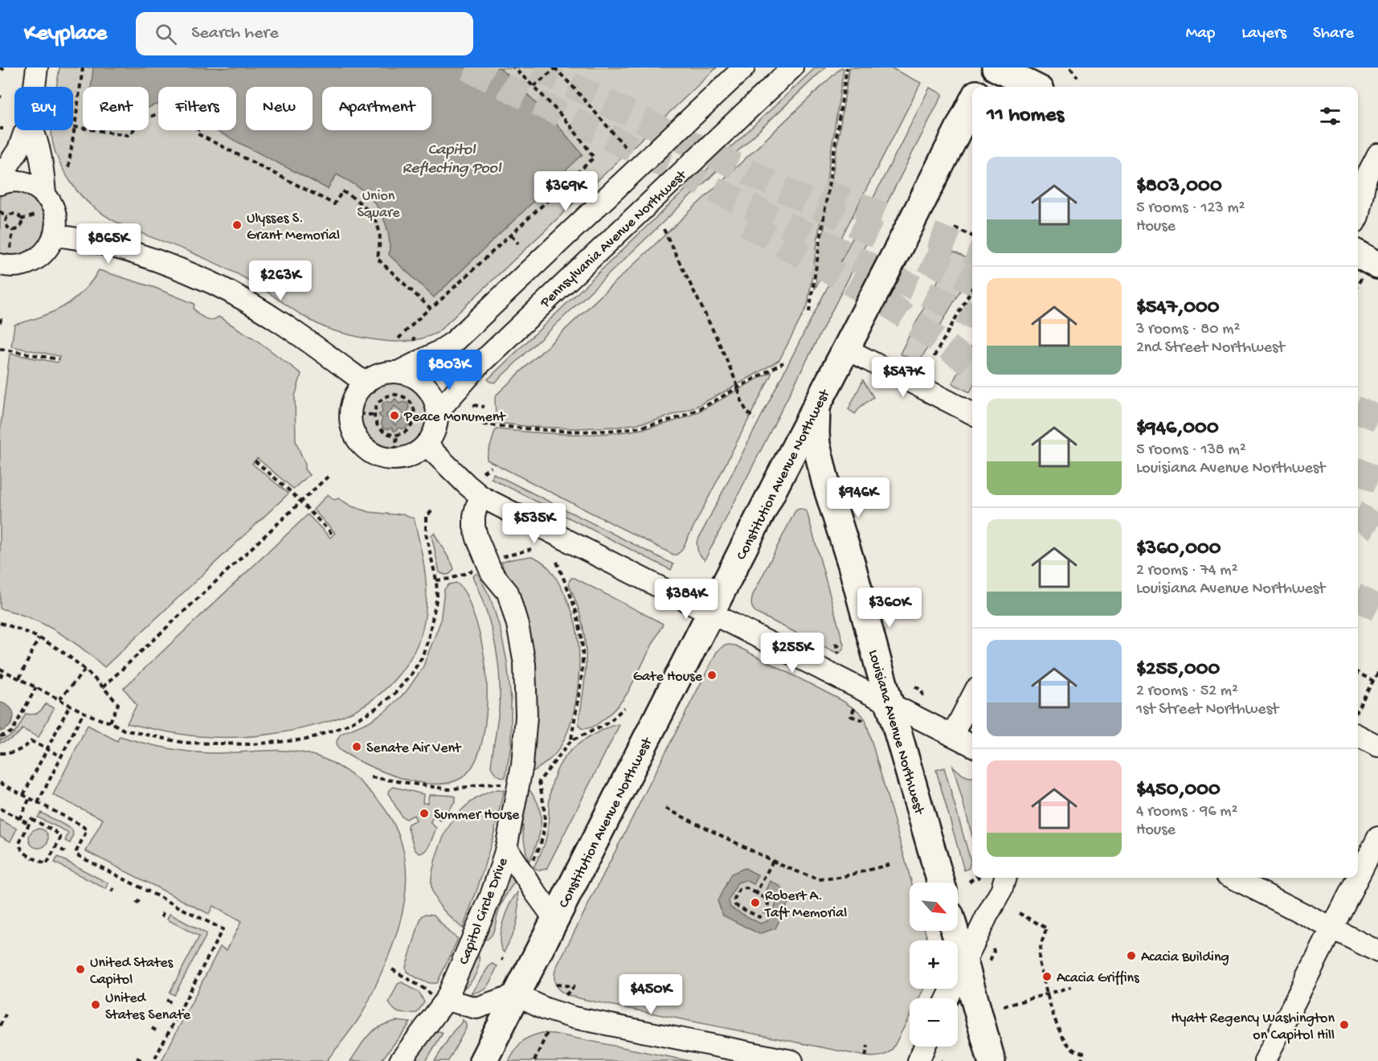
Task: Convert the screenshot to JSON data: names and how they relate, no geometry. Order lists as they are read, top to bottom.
{
  "streets": {
    "main road": ["Constitution Avenue Northwest", "Louisiana Avenue Northwest"],
    "street": ["Pennsylvania Avenue Northwest", "Capitol Circle Drive"]
  },
  "crossings": [
    ["Constitution Avenue Northwest", "Louisiana Avenue Northwest"]
  ],
  "water": ["Capitol Reflecting Pool"],
  "parks": ["Union Square"],
  "places": [
    "Ulysses S. Grant Memorial",
    "Peace Monument",
    "Gate House",
    "Senate Air Vent",
    "Summer House",
    "Robert A. Taft Memorial",
    "Acacia Building",
    "United States Capitol",
    "Acacia Griffins",
    "United States Senate",
    "Hyatt Regency Washington on Capitol Hill"
  ],
  "north": "bottom right",
  "page": {
    "header": "Keyplace",
    "search": "Search here",
    "nav": ["Map", "Layers", "Share"],
    "chip": [
      "Buy",
      "Rent",
      "Filters",
      "New",
      "Apartment"
    ],
    "heading": "11 homes",
    "list": [
      {
        "name": "$803,000",
        "note": "5 rooms · 123 m² · House"
      },
      {
        "name": "$547,000",
        "note": "3 rooms · 80 m² · 2nd Street Northwest"
      },
      {
        "name": "$946,000",
        "note": "5 rooms · 138 m² · Louisiana Avenue Northwest"
      },
      {
        "name": "$360,000",
        "note": "2 rooms · 74 m² · Louisiana Avenue Northwest"
      },
      {
        "name": "$255,000",
        "note": "2 rooms · 52 m² · 1st Street Northwest"
      },
      {
        "name": "$450,000",
        "note": "4 rooms · 96 m² · House"
      }
    ],
    "price": [
      "$369K",
      "$865K",
      "$263K",
      "$803K",
      "$547K",
      "$946K",
      "$535K",
      "$384K",
      "$360K",
      "$255K",
      "$450K"
    ],
    "map_buttons": ["+", "−"]
  }
}
